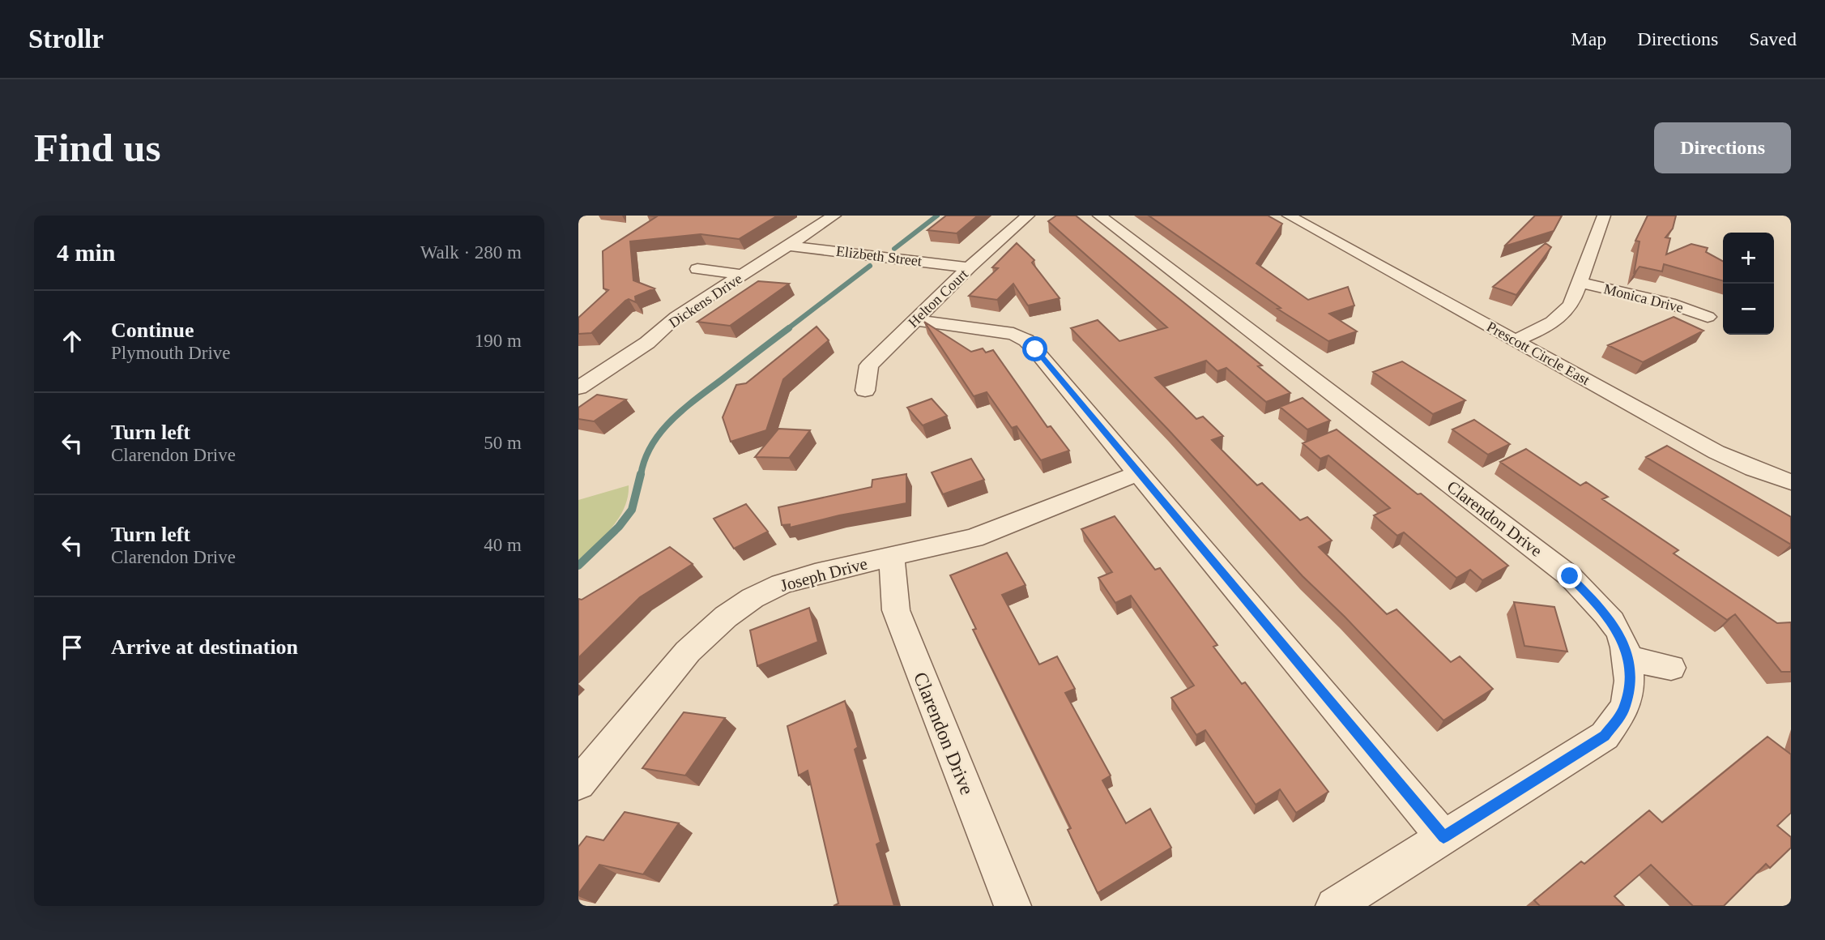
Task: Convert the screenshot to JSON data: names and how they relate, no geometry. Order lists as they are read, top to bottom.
{
  "streets": {
    "street": [
      "Elizbeth Street",
      "Helton Court",
      "Monica Drive",
      "Dickens Drive",
      "Prescott Circle East",
      "Clarendon Drive",
      "Joseph Drive"
    ]
  },
  "crossings": [
    ["Elizbeth Street", "Helton Court"],
    ["Elizbeth Street", "Dickens Drive"],
    ["Monica Drive", "Prescott Circle East"],
    ["Clarendon Drive", "Joseph Drive"]
  ],
  "page": {
    "header": "Strollr",
    "nav": ["Map", "Directions", "Saved"],
    "buttons": "Directions",
    "title": "Find us",
    "heading": ["4 min", "Walk · 280 m"],
    "map_buttons": ["+", "−"],
    "list": [
      ["Continue", "Plymouth Drive", "190 m"],
      ["Turn left", "Clarendon Drive", "50 m"],
      ["Turn left", "Clarendon Drive", "40 m"],
      "Arrive at destination"
    ]
  }
}
